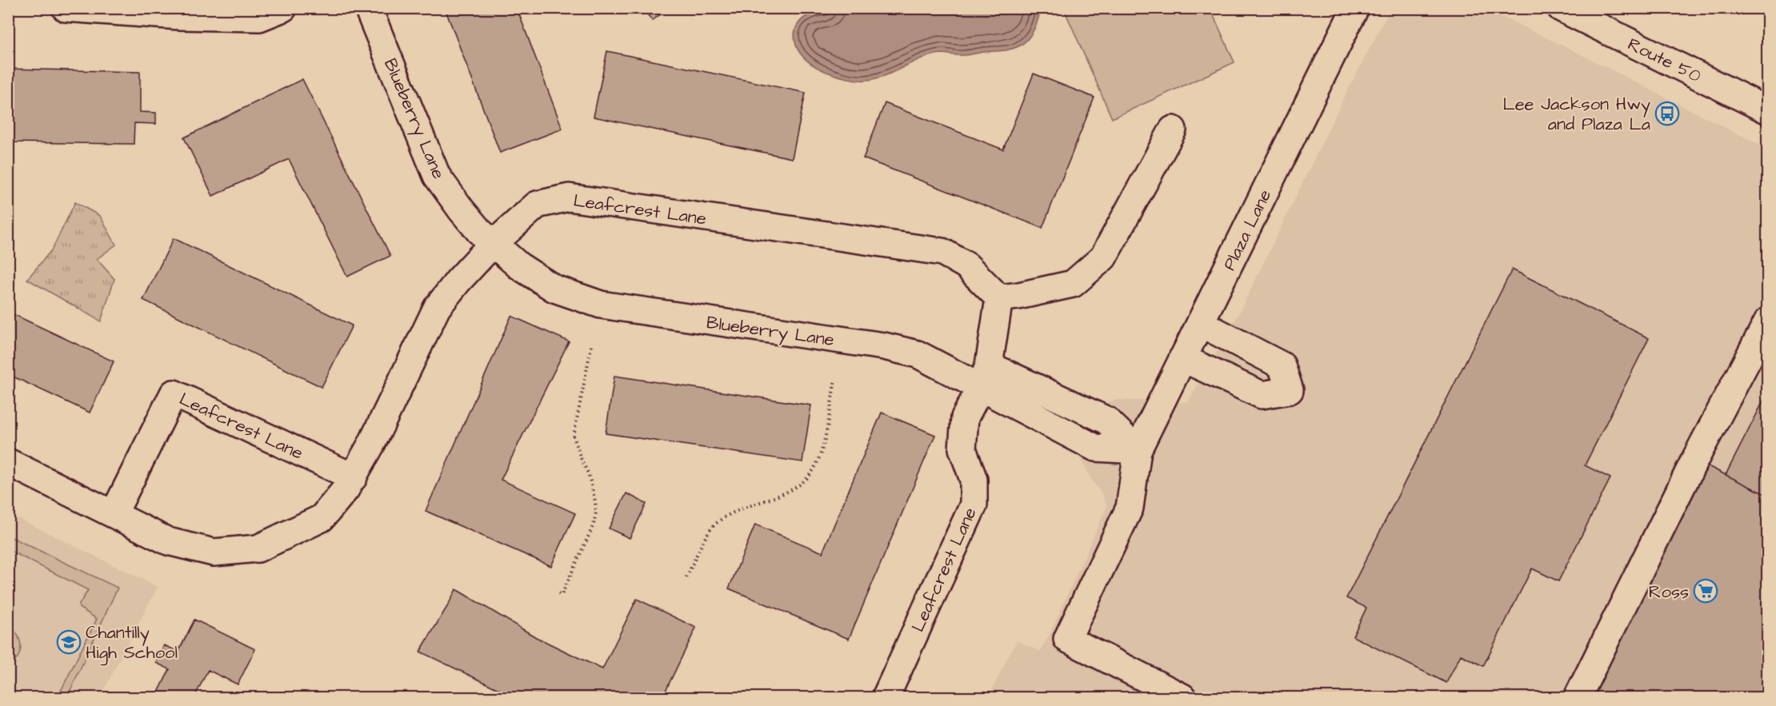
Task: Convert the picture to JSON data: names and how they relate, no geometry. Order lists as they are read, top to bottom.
{
  "streets": {
    "main road": [
      "Route 50",
      "Blueberry Lane",
      "Leafcrest Lane",
      "Plaza Lane"
    ]
  },
  "crossings": [
    ["Blueberry Lane", "Leafcrest Lane"],
    ["Blueberry Lane", "Plaza Lane"]
  ],
  "places": {
    "bus stop": ["Lee Jackson Hwy and Plaza La"],
    "supermarket": ["Ross"],
    "school or university": ["Chantilly High School"]
  }
}
